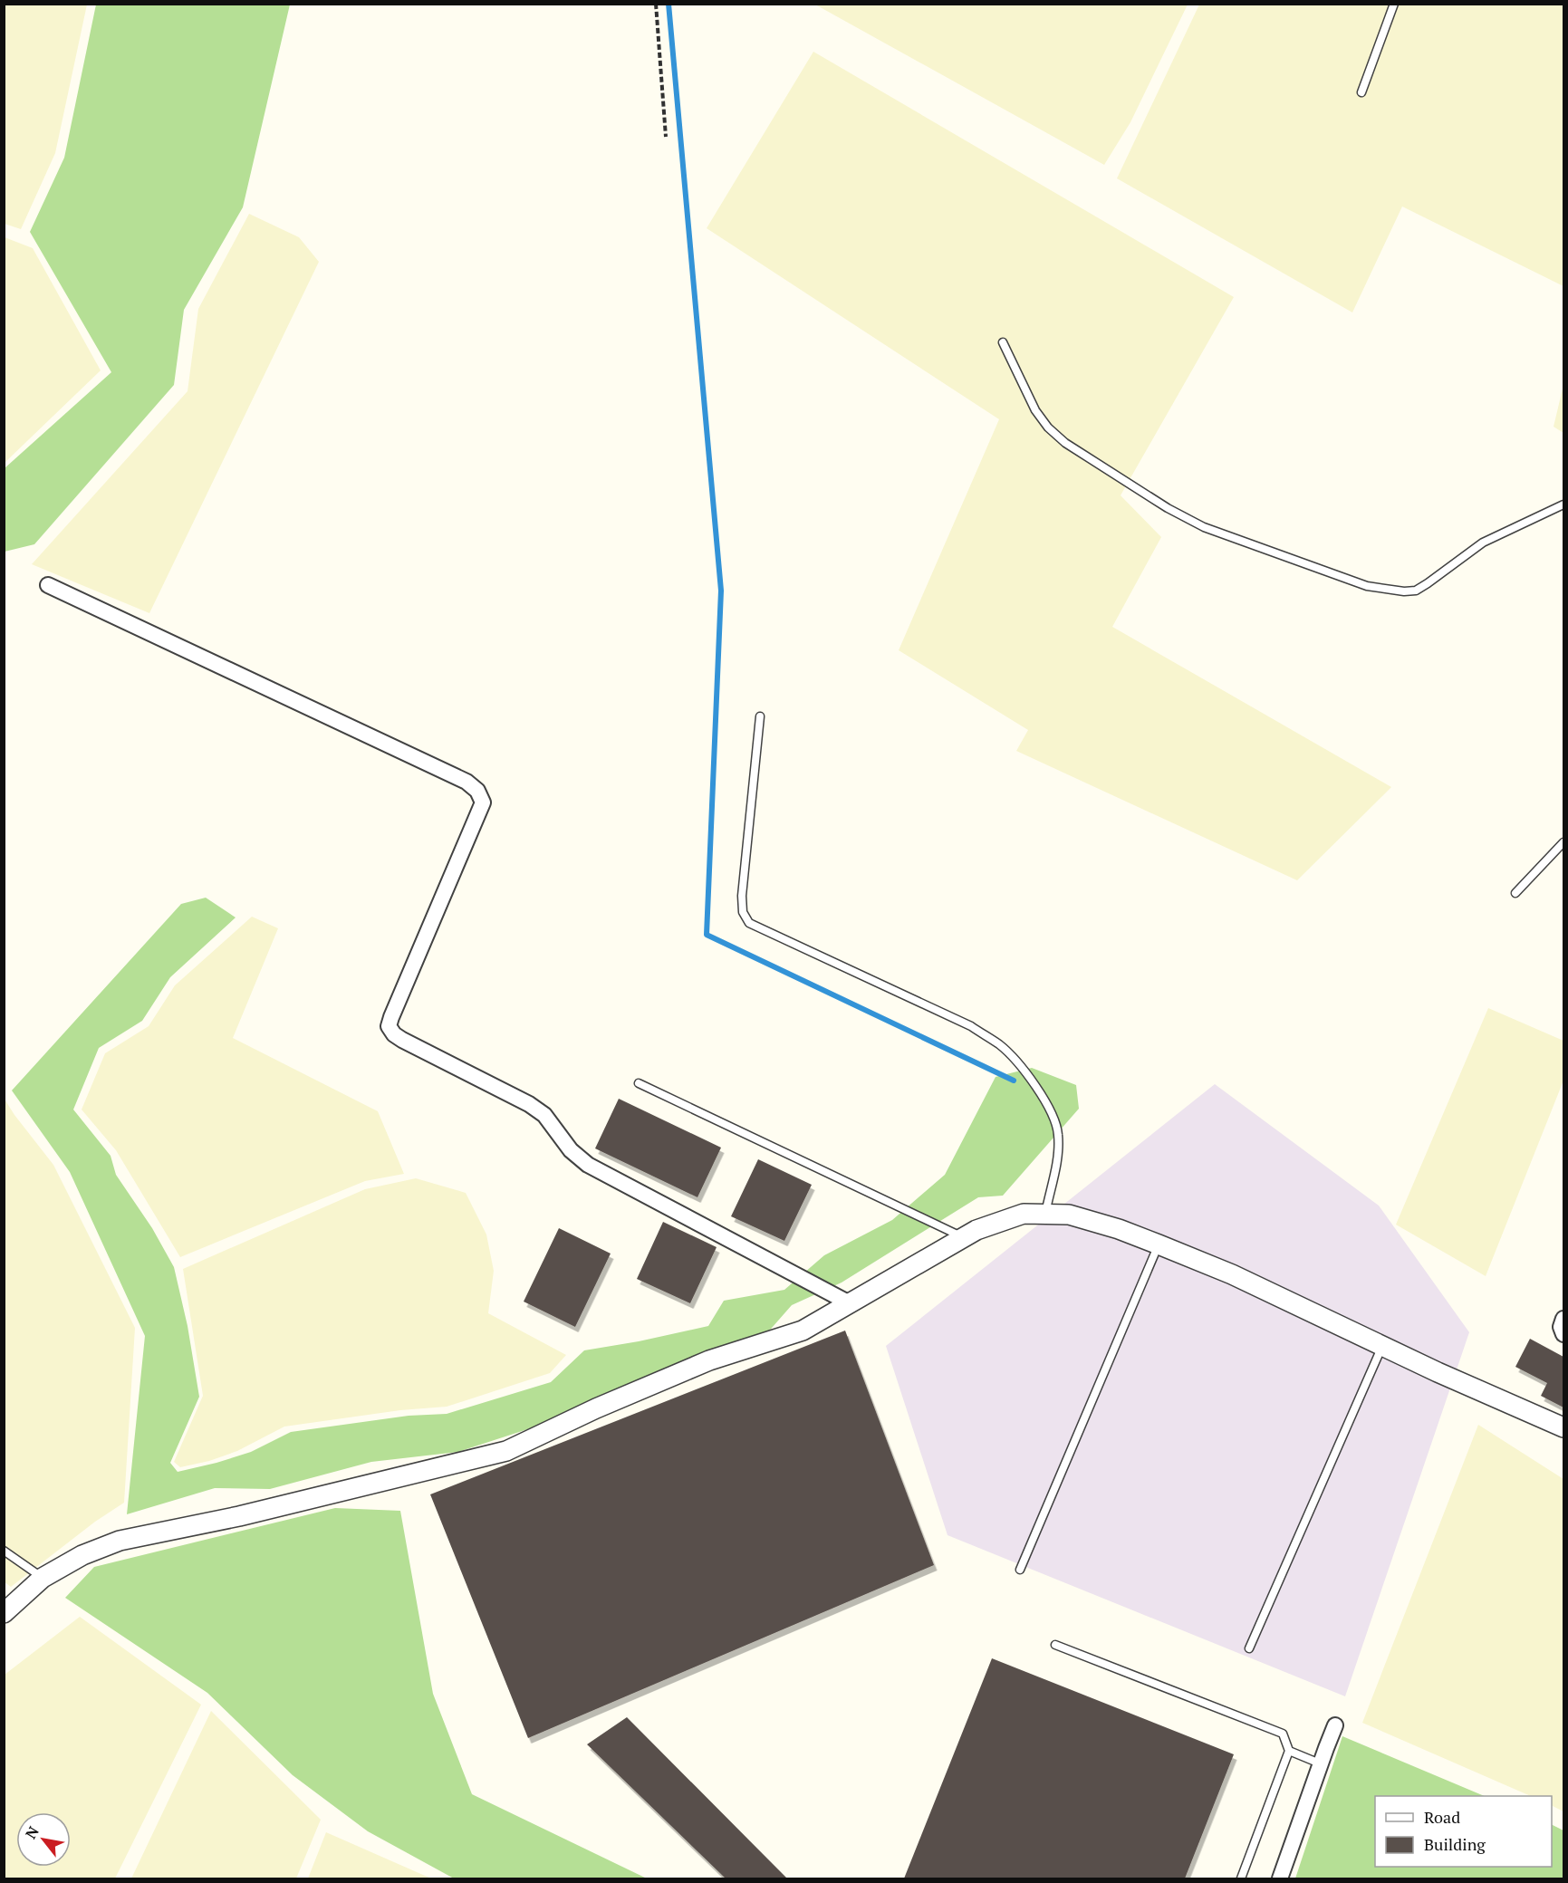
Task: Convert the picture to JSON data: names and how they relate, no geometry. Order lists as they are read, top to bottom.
{
  "legend": ["Road", "Building"],
  "north": "top left"
}
